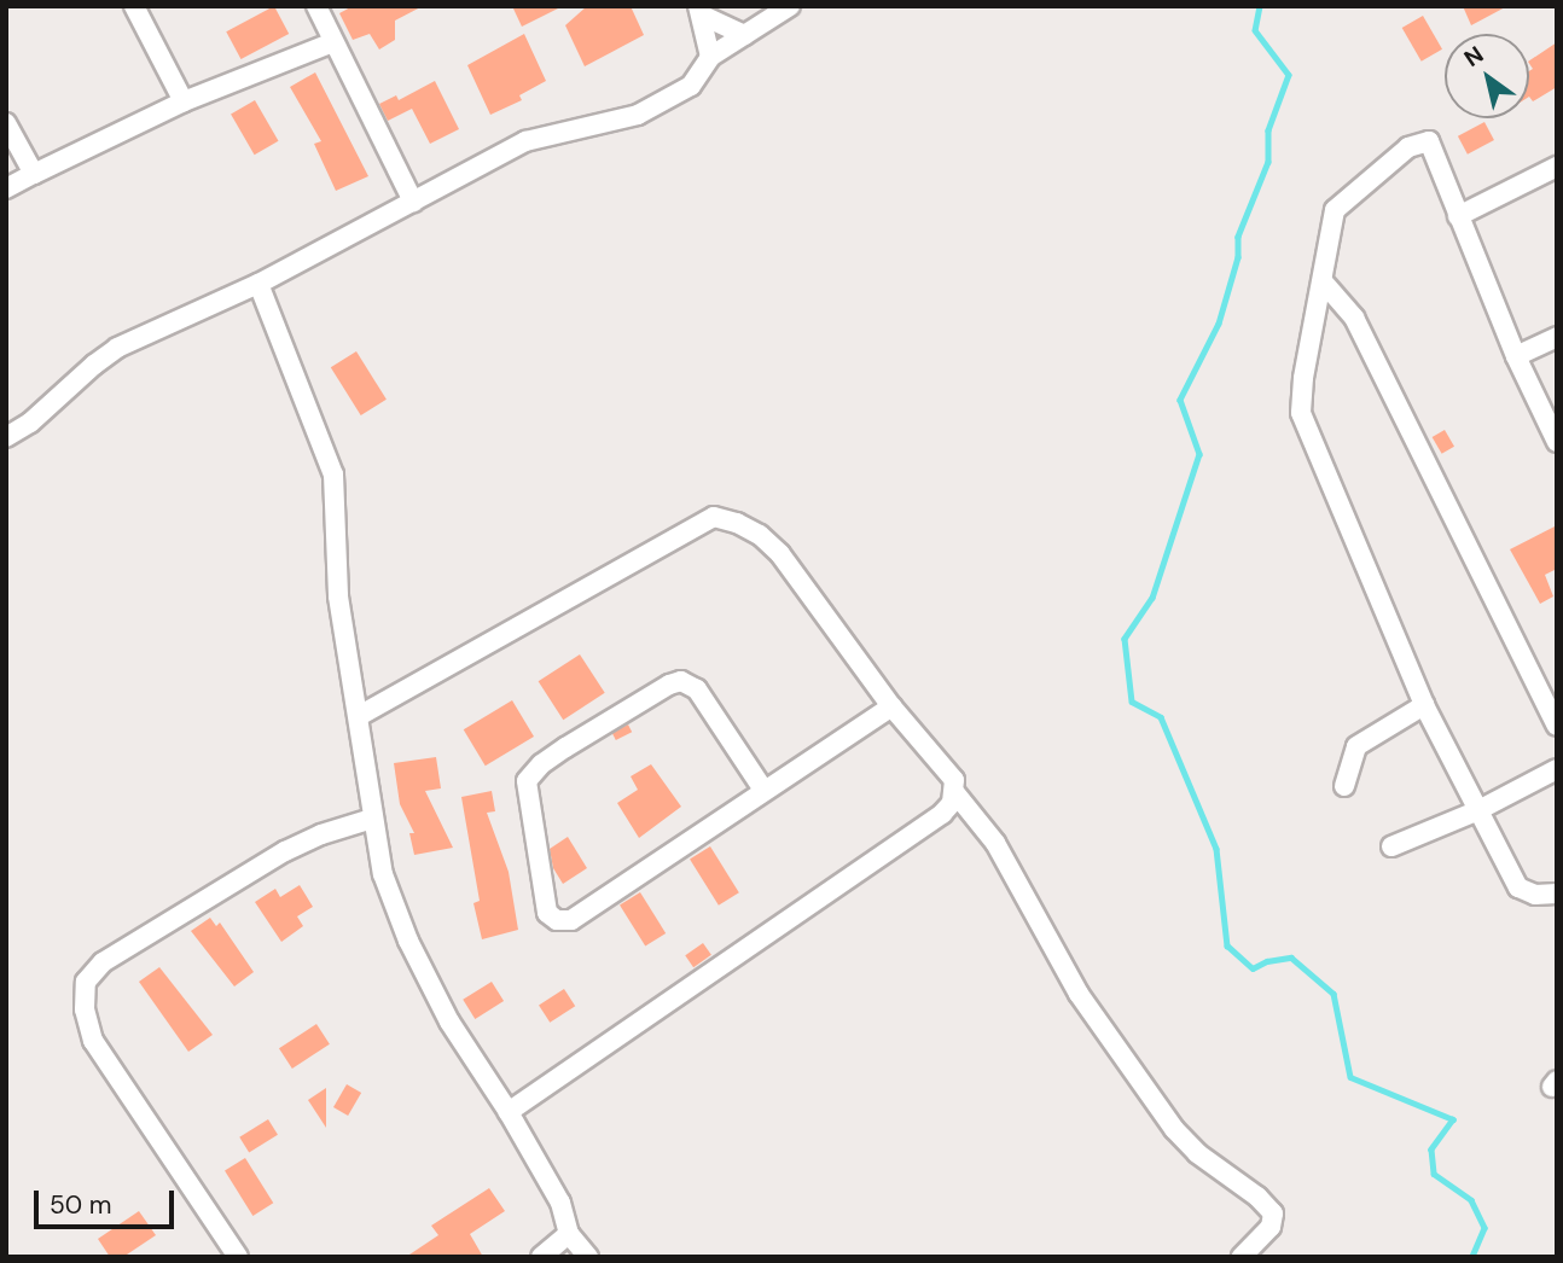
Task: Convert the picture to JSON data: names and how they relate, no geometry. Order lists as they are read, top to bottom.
{
  "scale_bar": "50 m",
  "north": "top left"
}
